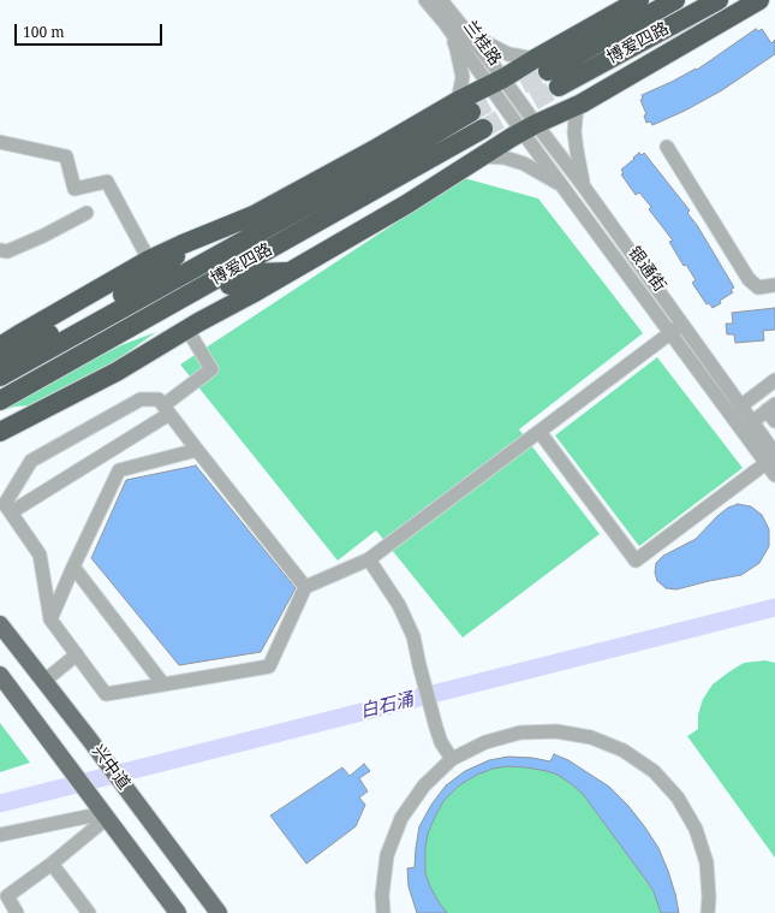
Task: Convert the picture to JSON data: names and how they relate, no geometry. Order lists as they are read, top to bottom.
{
  "streets": {
    "highway": ["博爱四路"],
    "main road": ["兴中道"],
    "street": ["兰桂路", "银通街"]
  },
  "crossings": [
    ["兰桂路", "银通街"]
  ],
  "water": ["白石涌"],
  "scale_bar": "100 m"
}
